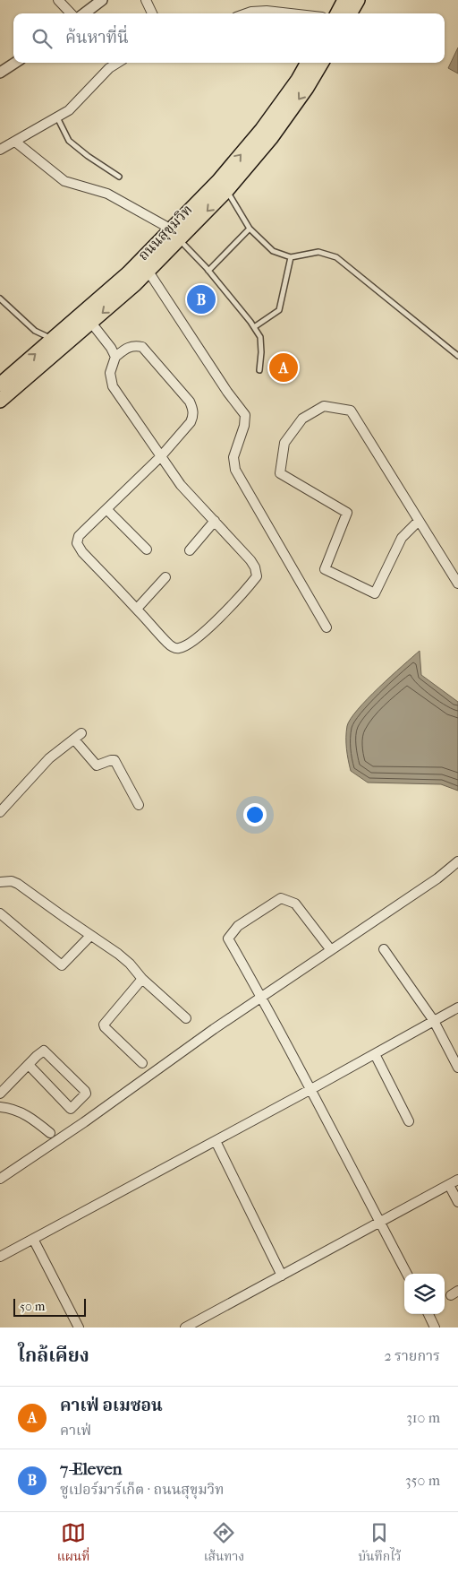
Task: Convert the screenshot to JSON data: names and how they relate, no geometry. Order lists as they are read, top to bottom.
{
  "streets": {
    "main road": ["ถนนสุขุมวิท"]
  },
  "scale_bar": "50 m",
  "page": {
    "search": "ค้นหาที่นี่",
    "pins": ["B", "A"],
    "scale": "50 m",
    "heading": ["ใกล้เคียง", "2 รายการ"],
    "list": [
      {
        "mark": "A",
        "name": "คาเฟ่ อเมซอน",
        "note": "คาเฟ่",
        "value": "310 m"
      },
      {
        "mark": "B",
        "name": "7-Eleven",
        "note": "ซูเปอร์มาร์เก็ต · ถนนสุขุมวิท",
        "value": "350 m"
      }
    ],
    "nav": ["แผนที่", "เส้นทาง", "บันทึกไว้"]
  }
}
